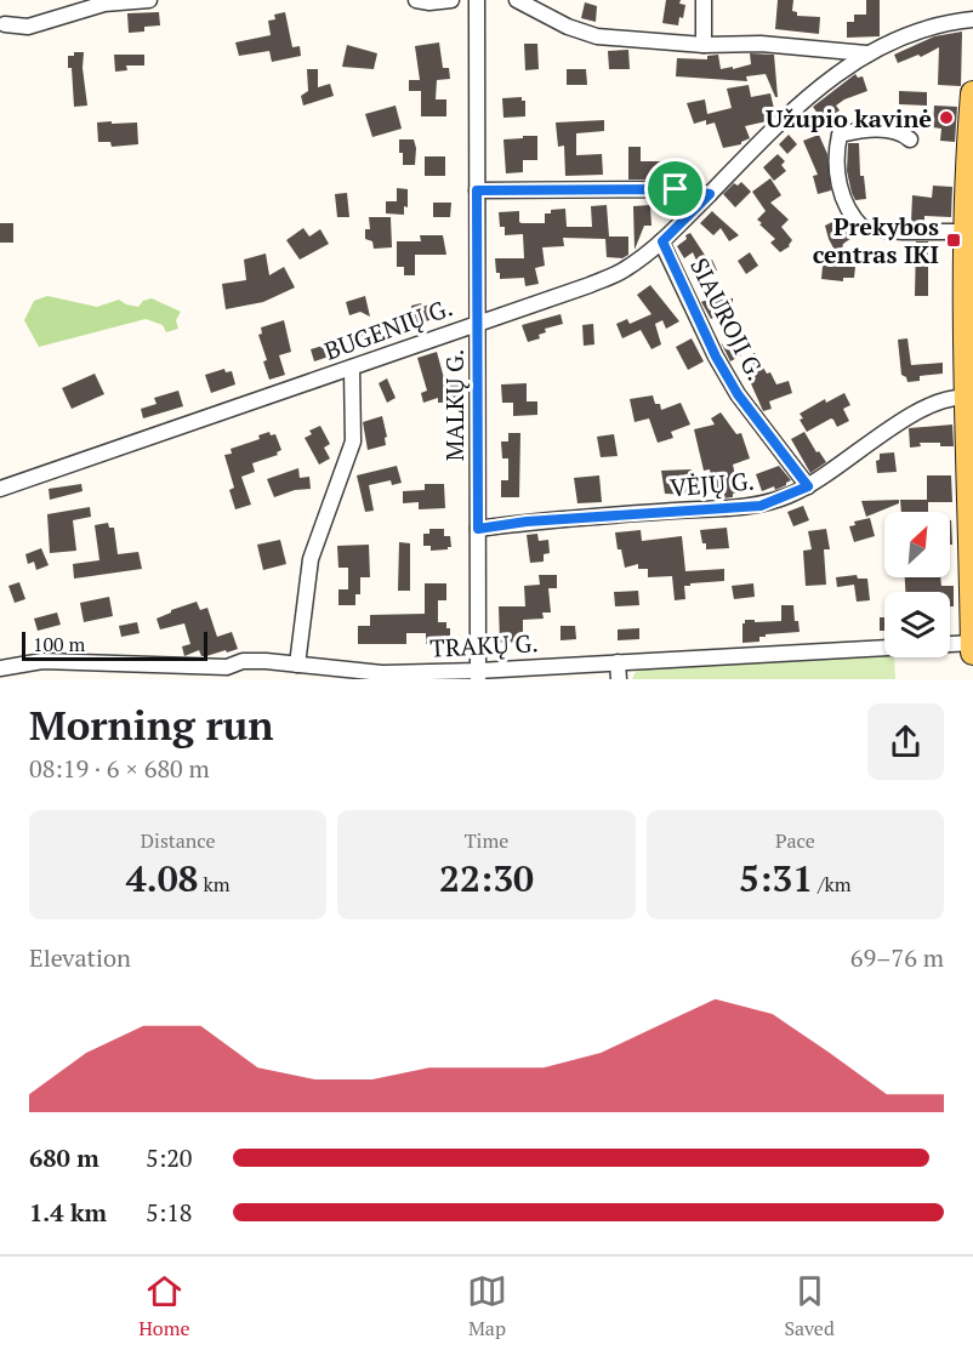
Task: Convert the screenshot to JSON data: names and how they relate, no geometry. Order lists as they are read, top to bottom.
{
  "streets": {
    "street": [
      "SIAUROJI G.",
      "BUGENIŲ G.",
      "MALKŲ G.",
      "VĖJŲ G.",
      "TRAKŲ G."
    ]
  },
  "crossings": [
    ["SIAUROJI G.", "BUGENIŲ G."],
    ["SIAUROJI G.", "VĖJŲ G."],
    ["BUGENIŲ G.", "MALKŲ G."],
    ["MALKŲ G.", "VĖJŲ G."],
    ["MALKŲ G.", "TRAKŲ G."]
  ],
  "places": {
    "other": ["Užupio kavinė"],
    "transit": ["Prekybos centras IKI"]
  },
  "scale_bar": "100 m",
  "north": "top right",
  "page": {
    "scale": "100 m",
    "heading": ["Morning run", "08:19 · 6 × 680 m"],
    "stats": [
      ["Distance", "4.08 km"],
      ["Time", "22:30"],
      ["Pace", "5:31 /km"]
    ],
    "chart": ["Elevation", "69–76 m"],
    "list": [
      {
        "name": "680 m",
        "note": "5:20"
      },
      {
        "name": "1.4 km",
        "note": "5:18"
      }
    ],
    "tabs": ["Home", "Map", "Saved"]
  }
}
